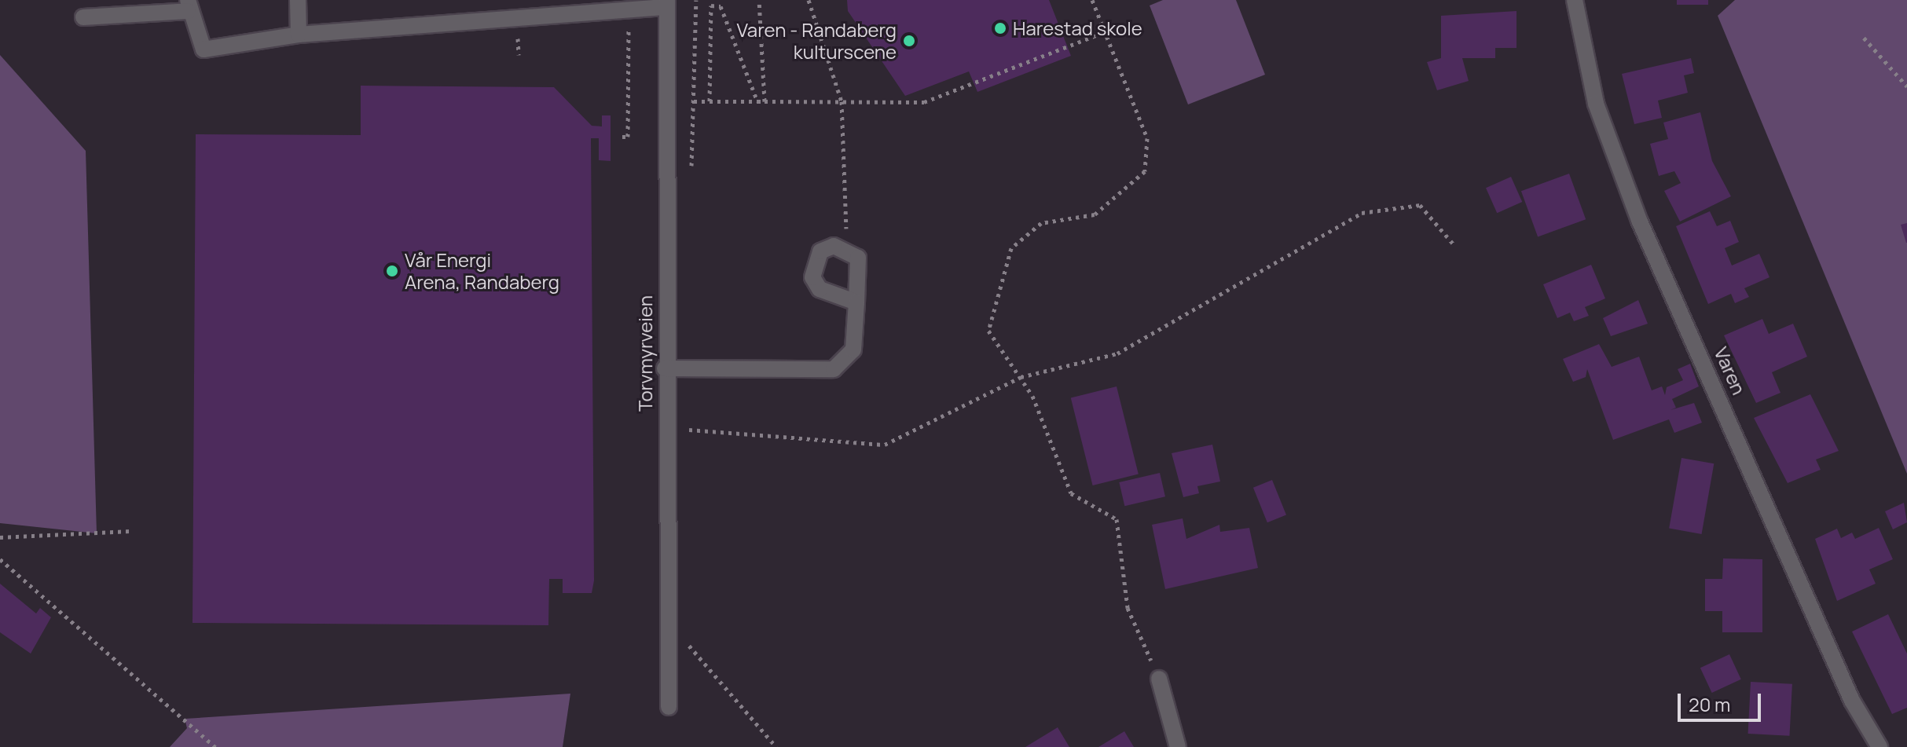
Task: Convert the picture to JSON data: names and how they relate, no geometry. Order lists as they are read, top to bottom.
{
  "streets": {
    "street": ["Torvmyrveien", "Varen"]
  },
  "places": ["Harestad skole", "Varen - Randaberg kulturscene", "Vår Energi Arena, Randaberg"],
  "scale_bar": "20 m"
}
